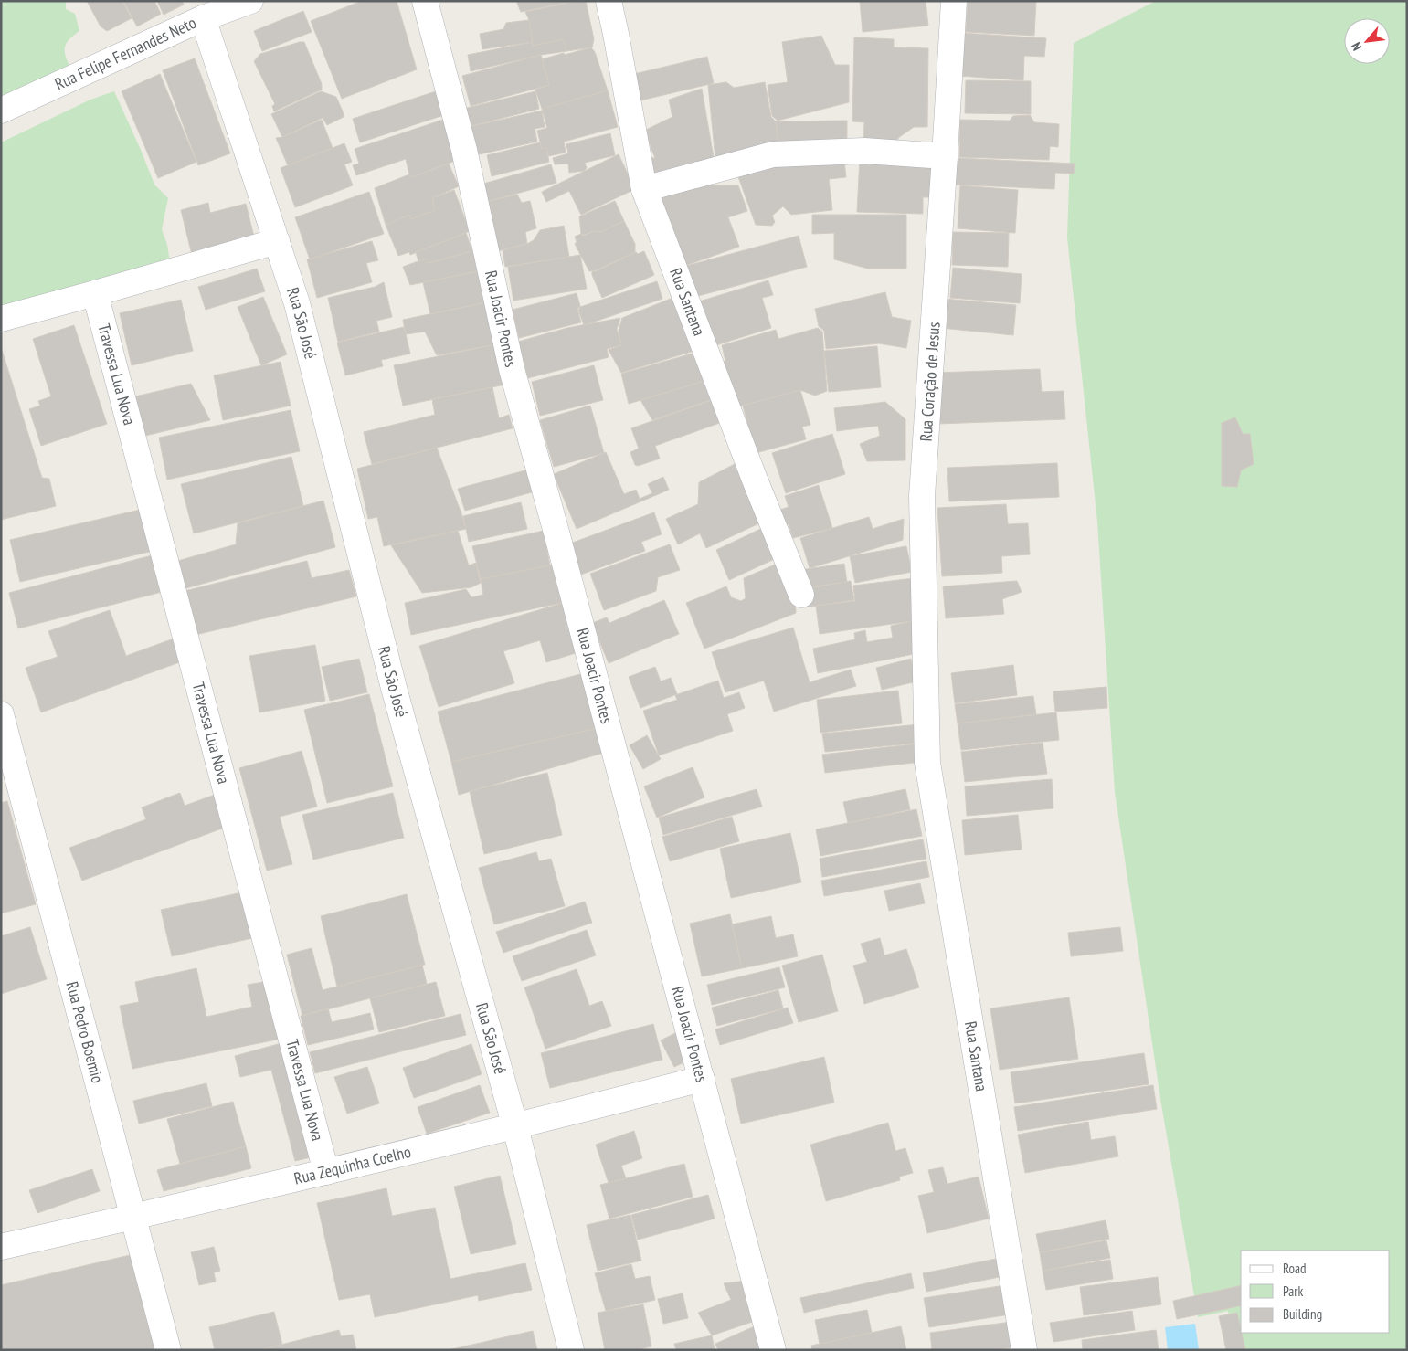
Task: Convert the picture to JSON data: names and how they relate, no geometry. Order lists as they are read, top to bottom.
{
  "streets": {
    "street": [
      "Rua Felipe Fernandes Neto",
      "Rua Santana",
      "Rua Joacir Pontes",
      "Rua São José",
      "Travessa Lua Nova",
      "Rua Coração de Jesus",
      "Rua Pedro Boemio",
      "Rua Zequinha Coelho"
    ]
  },
  "crossings": [
    ["Rua Felipe Fernandes Neto", "Rua São José"],
    ["Rua Santana", "Rua Coração de Jesus"],
    ["Rua Joacir Pontes", "Rua Zequinha Coelho"],
    ["Rua São José", "Rua Zequinha Coelho"],
    ["Travessa Lua Nova", "Rua Zequinha Coelho"],
    ["Rua Pedro Boemio", "Rua Zequinha Coelho"]
  ],
  "legend": ["Road", "Park", "Building"],
  "north": "bottom left"
}
